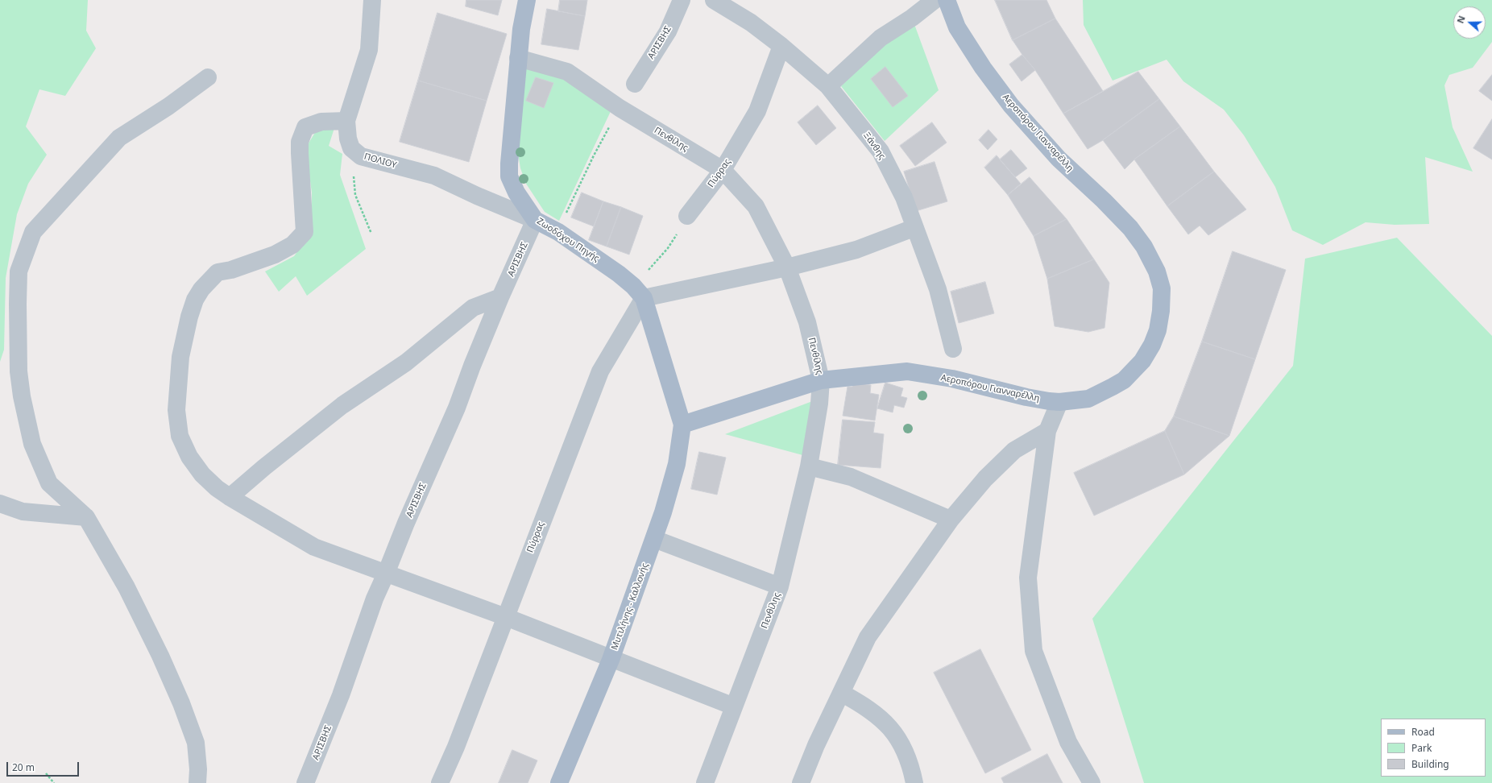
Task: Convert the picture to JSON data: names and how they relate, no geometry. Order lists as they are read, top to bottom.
{
  "streets": {
    "main road": ["Αεροπόρου Γιανναρέλλη", "Ζωοδόχου Πηγής", "Μυτιλήνης - Καλλονής"],
    "street": [
      "ΑΡΙΣΒΗΣ",
      "Πενθίλης",
      "Ξάνθης",
      "ΠΟΛΙΟΥ",
      "Πύρρας"
    ]
  },
  "crossings": [
    ["ΑΡΙΣΒΗΣ", "ΠΟΛΙΟΥ"],
    ["ΑΡΙΣΒΗΣ", "Ζωοδόχου Πηγής"],
    ["Αεροπόρου Γιανναρέλλη", "Πενθίλης"],
    ["Αεροπόρου Γιανναρέλλη", "Μυτιλήνης - Καλλονής"],
    ["Πενθίλης", "Πύρρας"],
    ["Πενθίλης", "Ζωοδόχου Πηγής"],
    ["Ξάνθης", "Πύρρας"],
    ["ΠΟΛΙΟΥ", "Ζωοδόχου Πηγής"],
    ["Πύρρας", "Ζωοδόχου Πηγής"]
  ],
  "legend": ["Road", "Park", "Building"],
  "scale_bar": "20 m",
  "north": "left"
}
